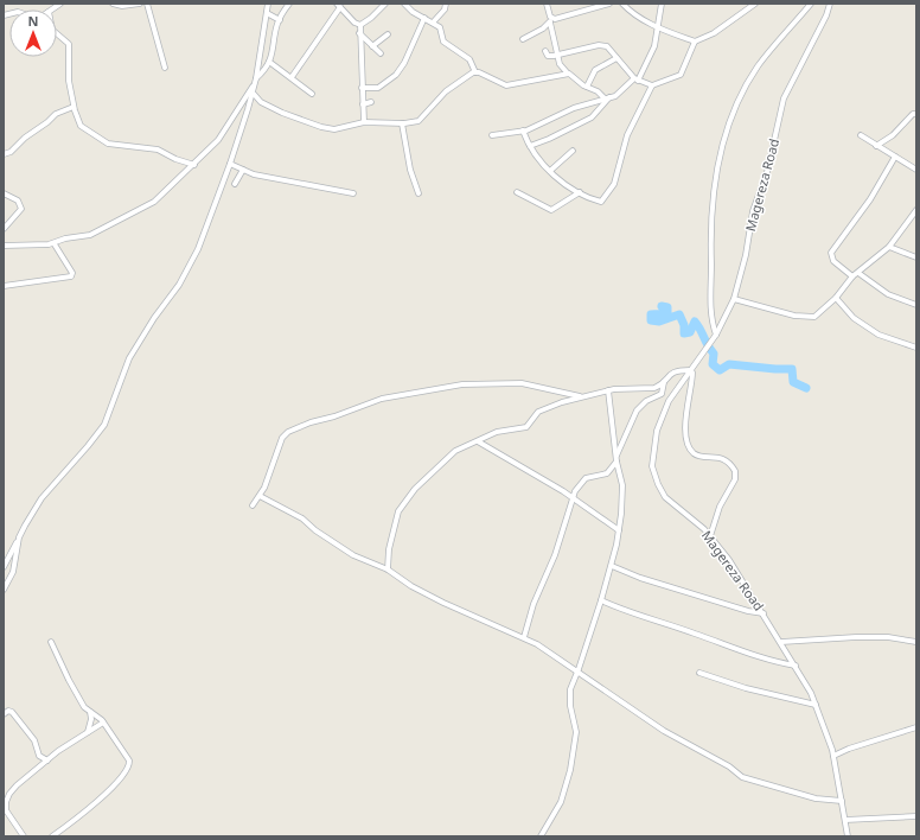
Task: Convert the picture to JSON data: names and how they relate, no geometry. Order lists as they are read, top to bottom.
{
  "streets": {
    "street": ["Magereza Road"]
  },
  "north": "top"
}
